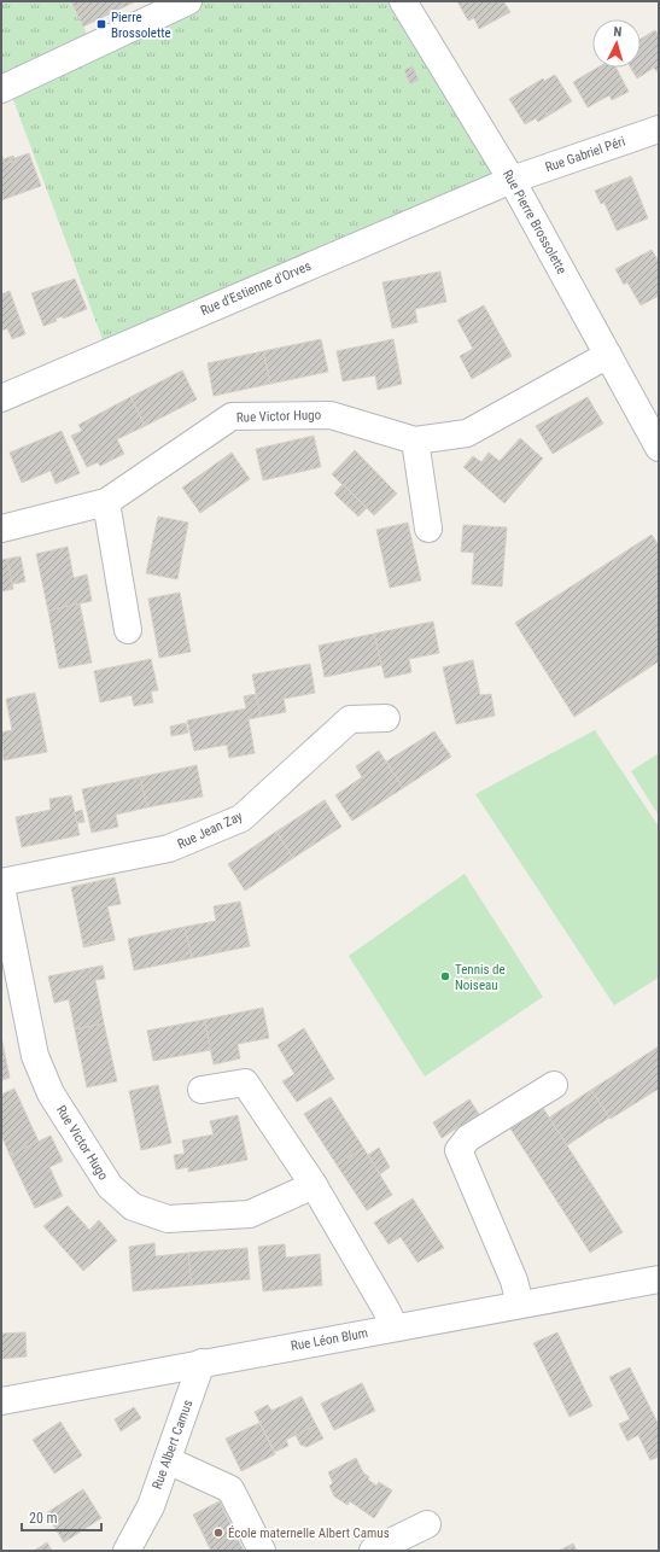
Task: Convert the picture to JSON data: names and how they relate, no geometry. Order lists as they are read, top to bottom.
{
  "streets": {
    "street": [
      "Rue Gabriel Péri",
      "Rue Pierre Brossolette",
      "Rue d'Estienne d'Orves",
      "Rue Victor Hugo",
      "Rue Jean Zay",
      "Rue Léon Blum",
      "Rue Albert Camus"
    ]
  },
  "crossings": [
    ["Rue Gabriel Péri", "Rue Pierre Brossolette"],
    ["Rue Gabriel Péri", "Rue d'Estienne d'Orves"],
    ["Rue Pierre Brossolette", "Rue d'Estienne d'Orves"],
    ["Rue Pierre Brossolette", "Rue Victor Hugo"],
    ["Rue Léon Blum", "Rue Albert Camus"]
  ],
  "places": {
    "transit": ["Pierre Brossolette"],
    "other": ["Tennis de Noiseau", "École maternelle Albert Camus"]
  },
  "scale_bar": "20 m",
  "north": "top"
}
